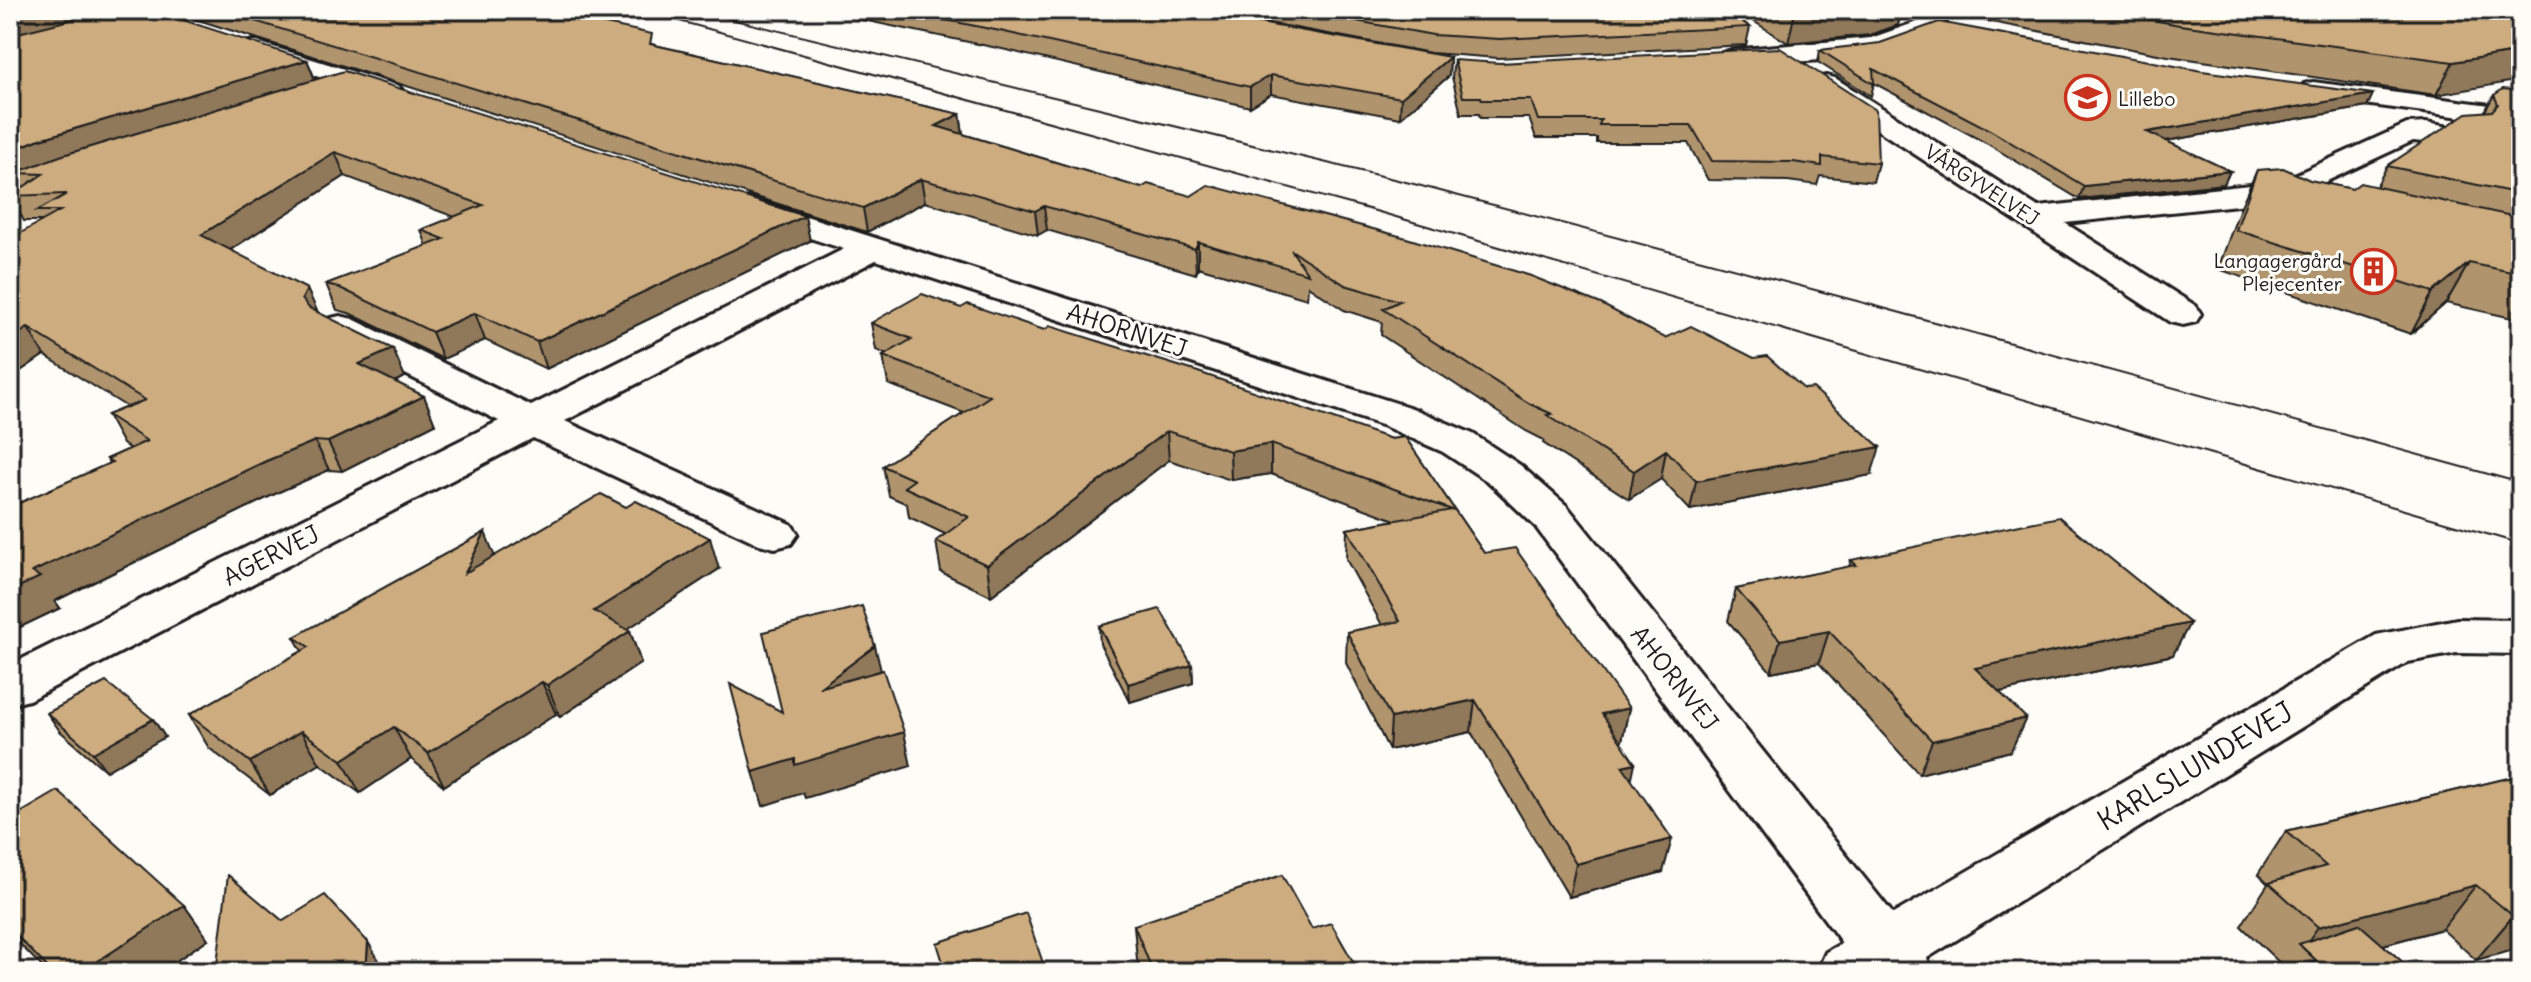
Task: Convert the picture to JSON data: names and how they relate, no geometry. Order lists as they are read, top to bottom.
{
  "streets": {
    "street": [
      "VÅRGYVELVEJ",
      "AHORNVEJ",
      "AGERVEJ",
      "KARLSLUNDEVEJ"
    ]
  },
  "crossings": [
    ["AHORNVEJ", "AGERVEJ"],
    ["AHORNVEJ", "KARLSLUNDEVEJ"]
  ],
  "places": {
    "school or university": ["Lillebo"],
    "building": ["Langagergård Plejecenter"]
  }
}
